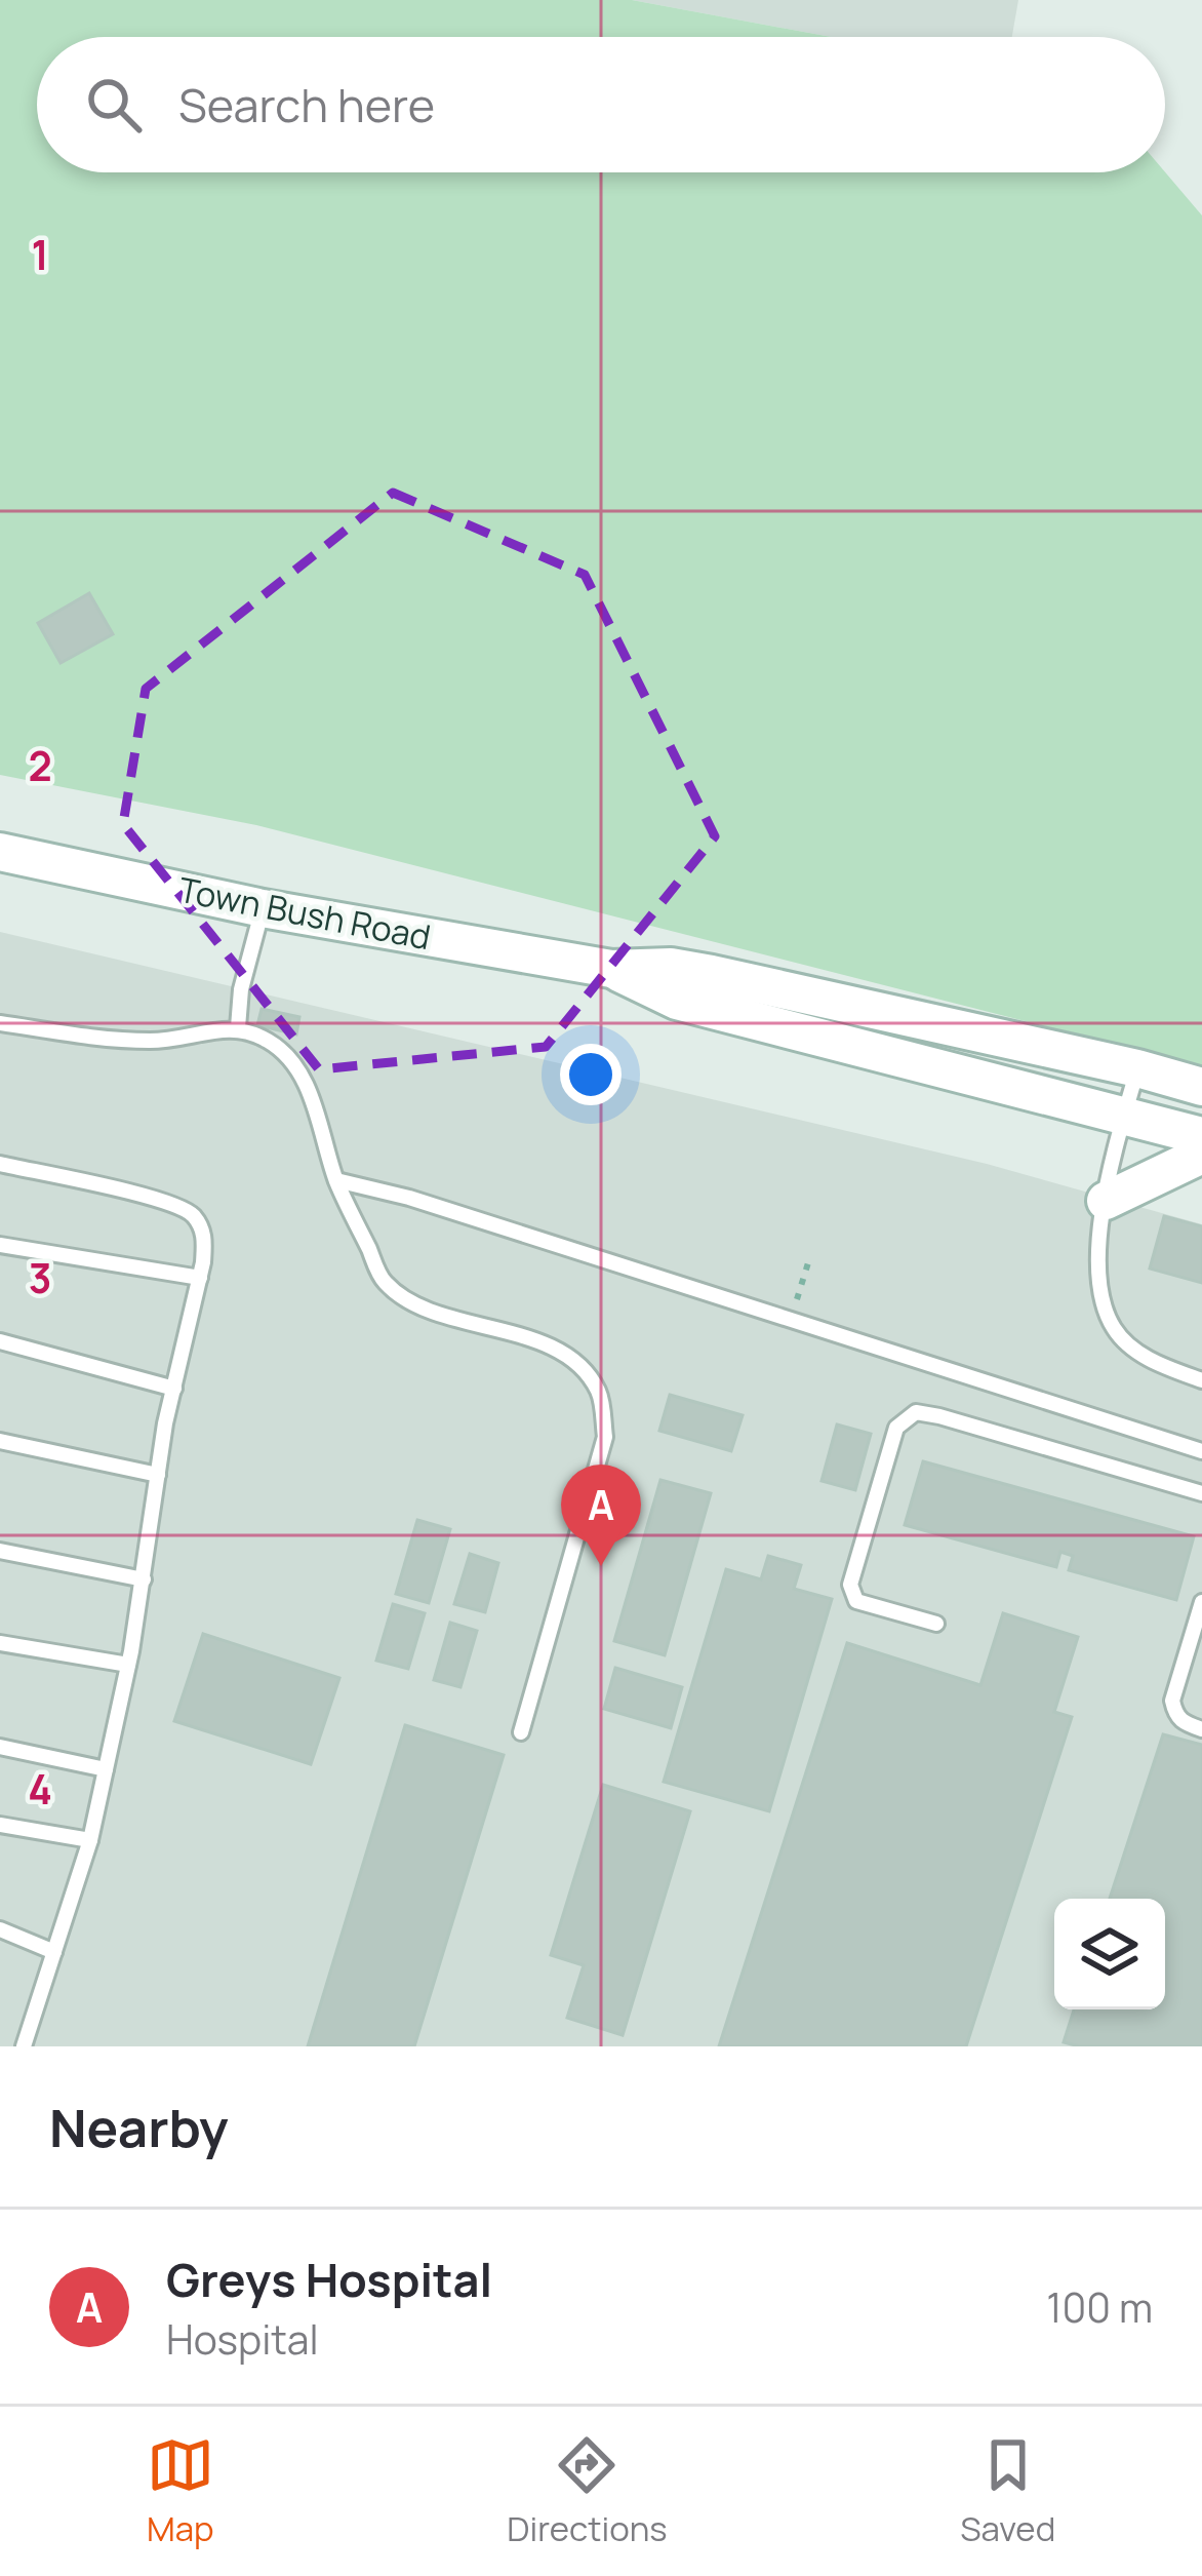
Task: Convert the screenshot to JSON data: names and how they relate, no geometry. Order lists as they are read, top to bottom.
{
  "streets": {
    "street": ["Town Bush Road"]
  },
  "page": {
    "search": "Search here",
    "pins": "A",
    "heading": "Nearby",
    "list": [
      {
        "mark": "A",
        "name": "Greys Hospital",
        "note": "Hospital",
        "value": "100 m"
      }
    ],
    "nav": ["Map", "Directions", "Saved"]
  },
  "grid": {
    "rows": [
      "1",
      "2",
      "3",
      "4"
    ]
  }
}
